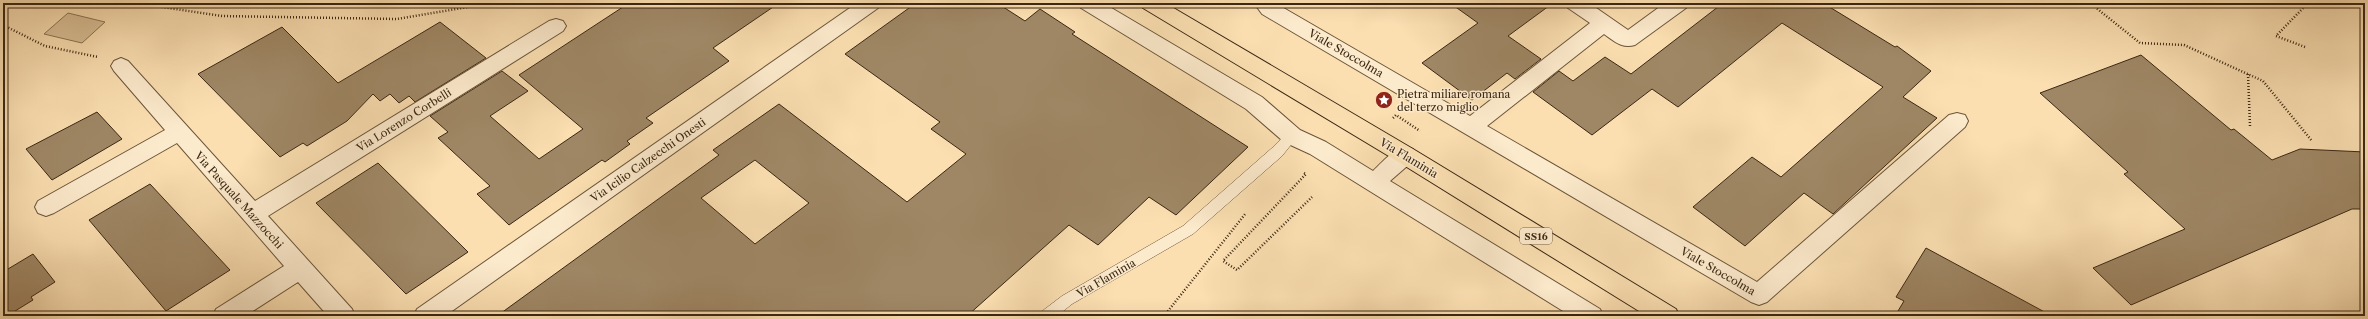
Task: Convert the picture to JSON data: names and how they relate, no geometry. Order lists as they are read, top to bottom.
{
  "streets": {
    "main road": ["Via Flaminia", "SS16"],
    "street": [
      "Viale Stoccolma",
      "Via Lorenzo Corbelli",
      "Via Icilio Calzecchi Onesti",
      "Via Pasquale Mazzocchi"
    ]
  },
  "crossings": [
    ["Via Lorenzo Corbelli", "Via Pasquale Mazzocchi"]
  ],
  "places": {
    "place": ["Pietra miliare romana del terzo miglio"]
  }
}
